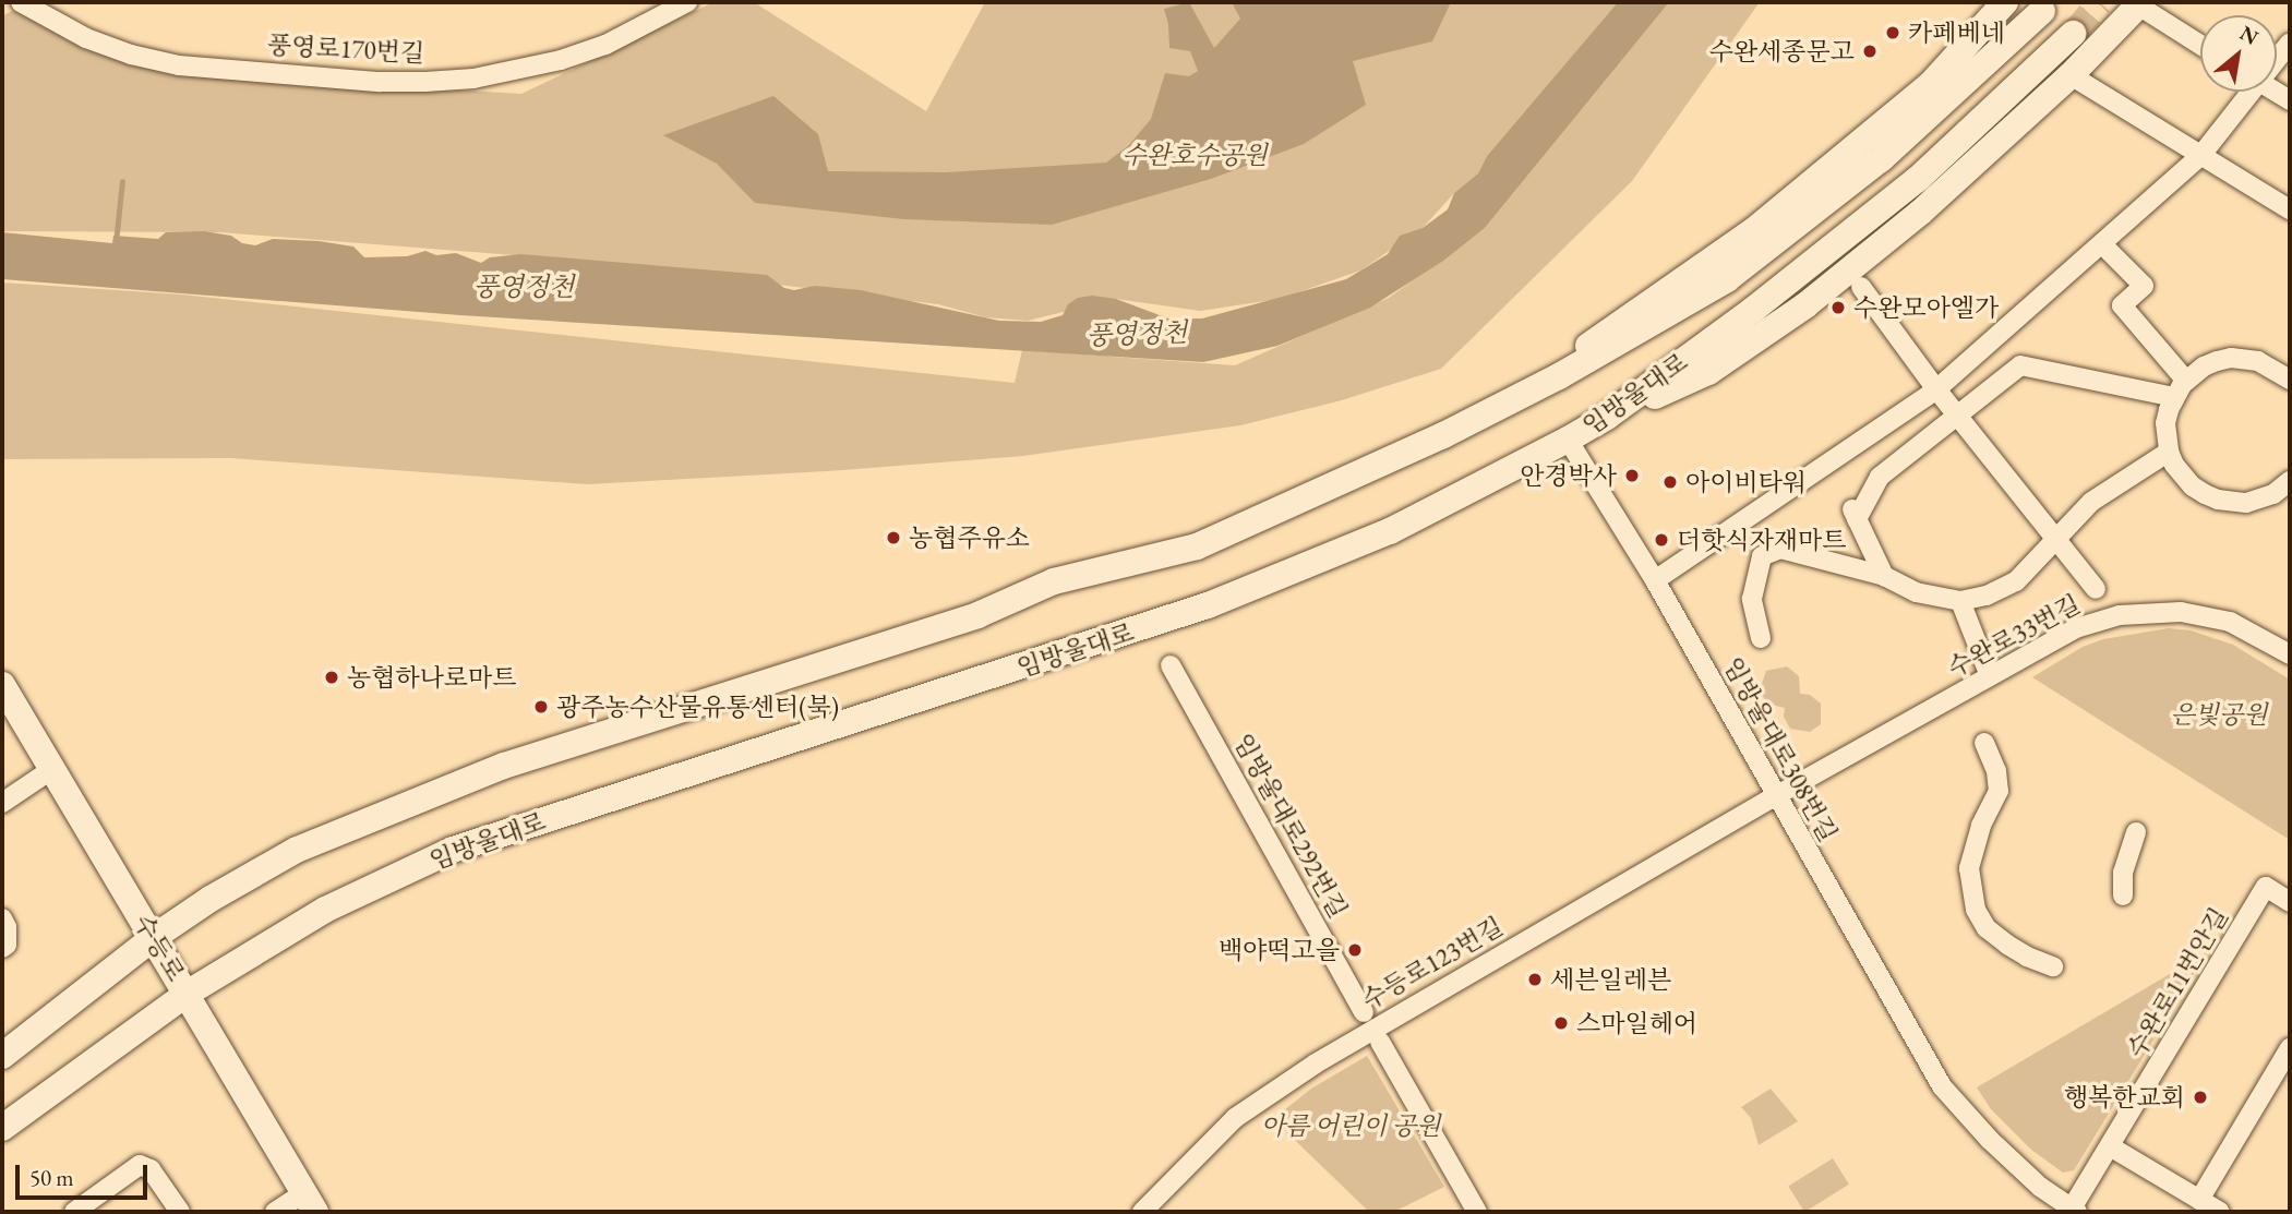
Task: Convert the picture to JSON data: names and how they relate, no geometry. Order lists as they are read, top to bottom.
{
  "streets": {
    "main road": ["임방울대로", "수등로"],
    "street": [
      "풍영로170번길",
      "수완로33번길",
      "임방울대로308번길",
      "임방울대로292번길",
      "수등로123번길",
      "수완로11번안길"
    ]
  },
  "crossings": [
    ["임방울대로", "임방울대로308번길"],
    ["임방울대로", "수등로"],
    ["수완로33번길", "임방울대로308번길"],
    ["수완로33번길", "수등로123번길"],
    ["임방울대로308번길", "수등로123번길"],
    ["임방울대로308번길", "수완로11번안길"]
  ],
  "water": ["풍영정천"],
  "parks": ["수완호수공원", "은빛공원", "아름 어린이 공원"],
  "places": [
    "카페베네",
    "수완세종문고",
    "수완모아엘가",
    "안경박사",
    "아이비타워",
    "농협주유소",
    "더핫식자재마트",
    "농협하나로마트",
    "광주농수산물유통센터(북)",
    "백야떡고을",
    "세븐일레븐",
    "스마일헤어",
    "행복한교회"
  ],
  "scale_bar": "50 m",
  "north": "top right"
}
